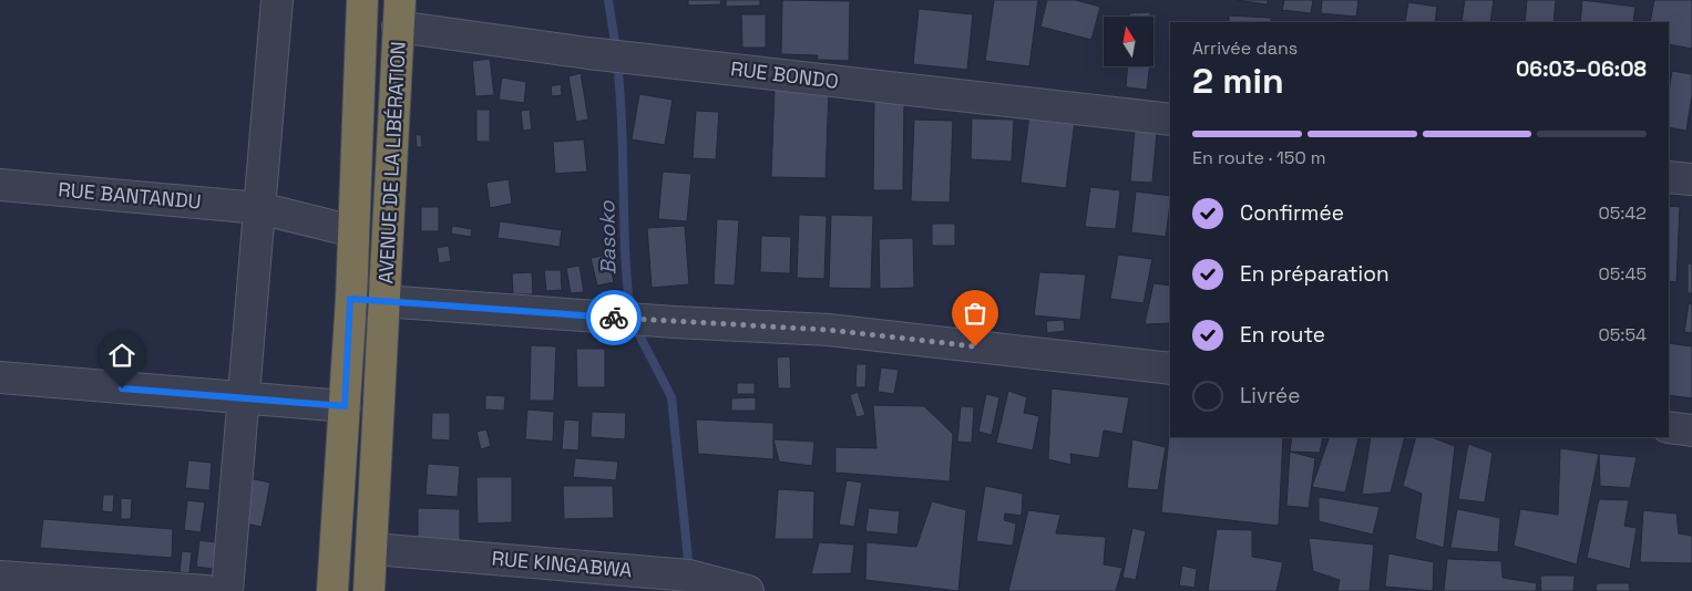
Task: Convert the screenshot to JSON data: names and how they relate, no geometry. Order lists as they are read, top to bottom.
{
  "streets": {
    "highway": ["AVENUE DE LA LIBÉRATION"],
    "street": ["RUE BONDO", "RUE BANTANDU", "RUE KINGABWA"]
  },
  "crossings": [
    ["RUE BONDO", "AVENUE DE LA LIBÉRATION"],
    ["AVENUE DE LA LIBÉRATION", "RUE BANTANDU"],
    ["AVENUE DE LA LIBÉRATION", "RUE KINGABWA"]
  ],
  "water": ["Basoko"],
  "north": "top",
  "page": {
    "heading": ["2 min", "Arrivée dans", "06:03–06:08"],
    "bar": "En route · 150 m",
    "list": [
      ["Confirmée", "05:42"],
      ["En préparation", "05:45"],
      ["En route", "05:54"],
      "Livrée"
    ]
  }
}
